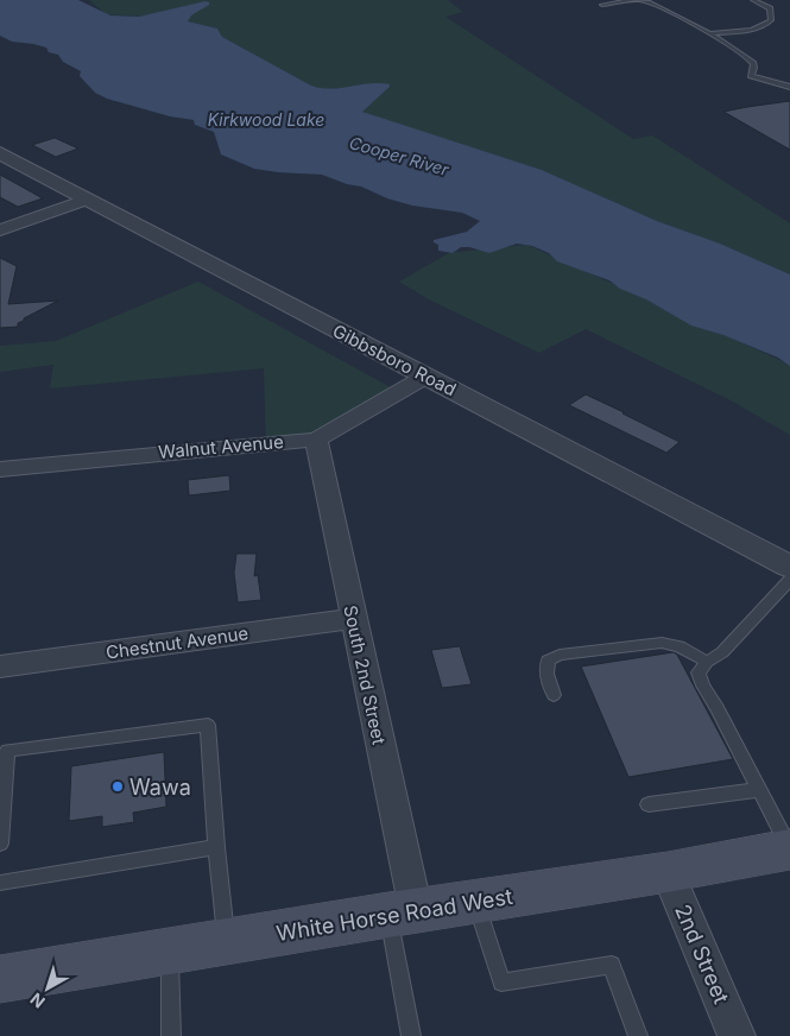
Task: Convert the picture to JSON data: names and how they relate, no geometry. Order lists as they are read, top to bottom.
{
  "streets": {
    "main road": ["White Horse Road West"],
    "street": [
      "Gibbsboro Road",
      "Walnut Avenue",
      "Chestnut Avenue",
      "South 2nd Street",
      "2nd Street"
    ]
  },
  "crossings": [
    ["Gibbsboro Road", "Walnut Avenue"],
    ["Walnut Avenue", "South 2nd Street"],
    ["Chestnut Avenue", "South 2nd Street"],
    ["South 2nd Street", "White Horse Road West"],
    ["White Horse Road West", "2nd Street"]
  ],
  "water": ["Kirkwood Lake", "Cooper River"],
  "places": ["Wawa"],
  "north": "bottom left"
}
